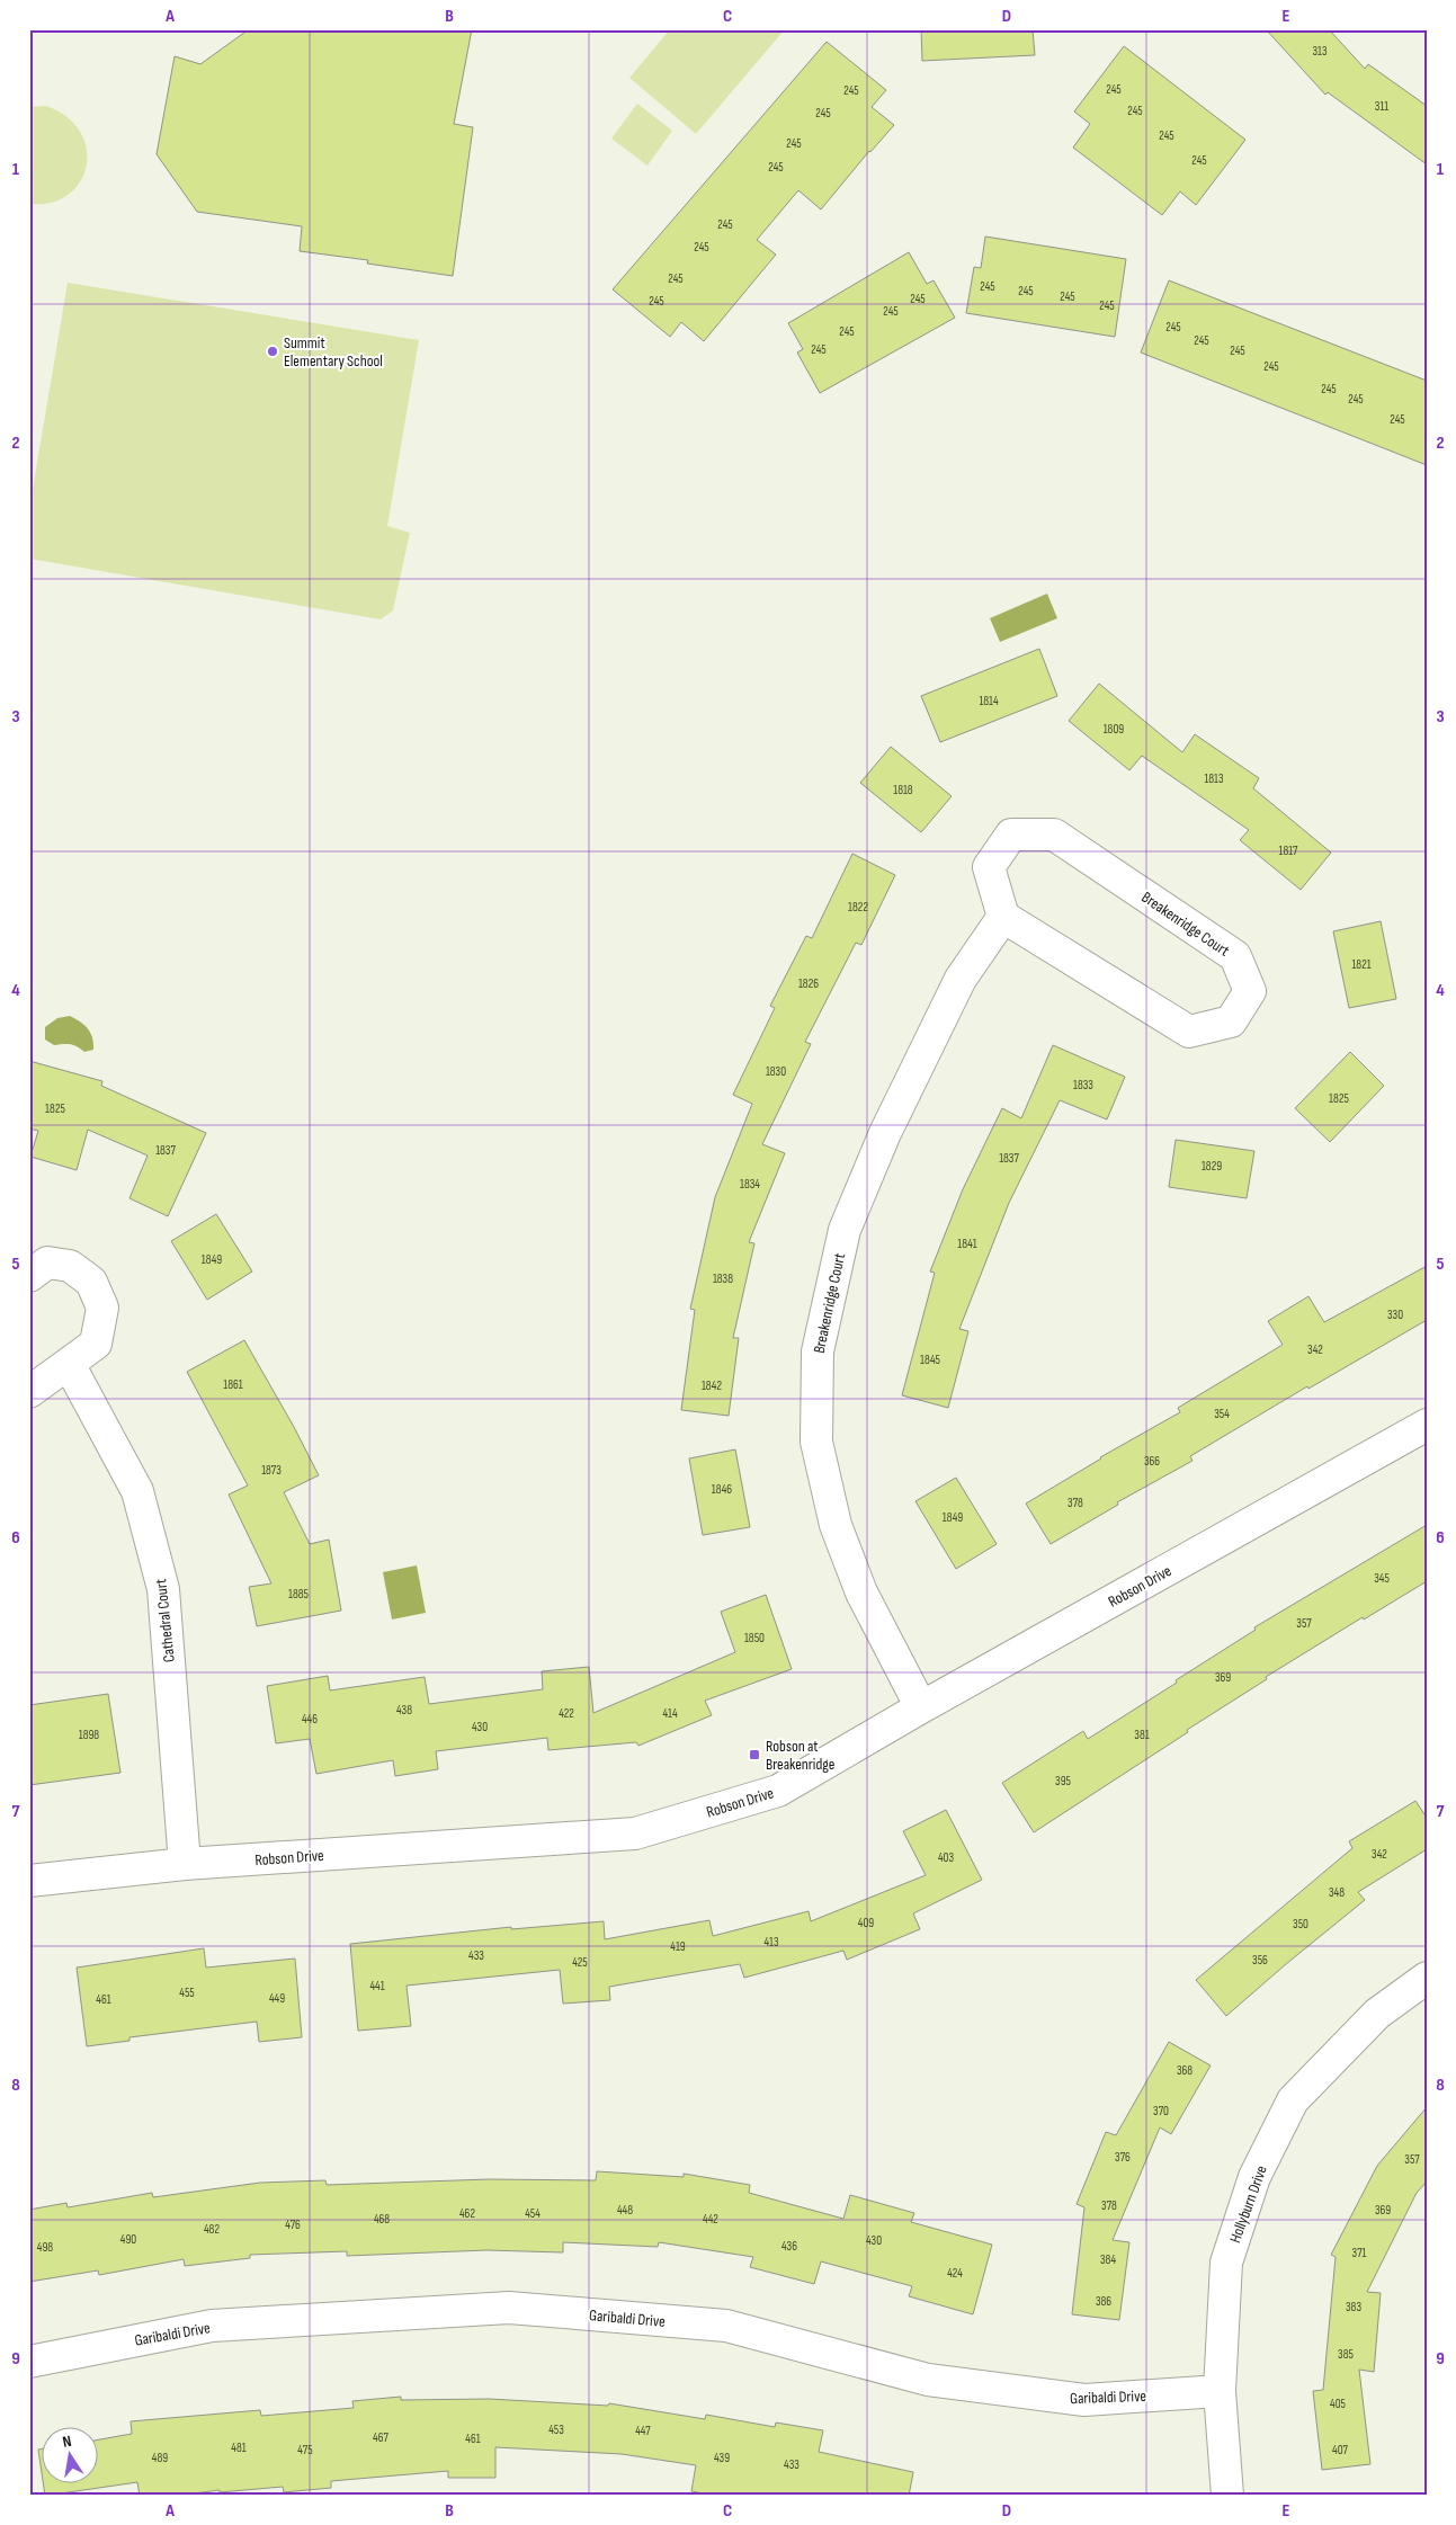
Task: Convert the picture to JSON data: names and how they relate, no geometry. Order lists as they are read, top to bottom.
{
  "streets": {
    "street": [
      "Breakenridge Court",
      "Robson Drive",
      "Cathedral Court",
      "Hollyburn Drive",
      "Garibaldi Drive"
    ]
  },
  "crossings": [
    ["Breakenridge Court", "Robson Drive"],
    ["Robson Drive", "Cathedral Court"],
    ["Hollyburn Drive", "Garibaldi Drive"]
  ],
  "places": {
    "other": ["Summit Elementary School"],
    "transit": ["Robson at Breakenridge"]
  },
  "house_numbers": [
    "313",
    "245",
    "245",
    "311",
    "245",
    "245",
    "245",
    "245",
    "245",
    "245",
    "245",
    "245",
    "245",
    "245",
    "245",
    "245",
    "245",
    "245",
    "245",
    "245",
    "245",
    "245",
    "245",
    "245",
    "245",
    "245",
    "245",
    "245",
    "245",
    "1814",
    "1809",
    "1813",
    "1818",
    "1817",
    "1822",
    "1821",
    "1826",
    "1830",
    "1833",
    "1825",
    "1825",
    "1837",
    "1837",
    "1829",
    "1834",
    "1841",
    "1849",
    "1838",
    "330",
    "342",
    "1845",
    "1861",
    "1842",
    "354",
    "366",
    "1873",
    "1846",
    "378",
    "1849",
    "345",
    "1885",
    "357",
    "1850",
    "369",
    "438",
    "422",
    "414",
    "446",
    "430",
    "1898",
    "381",
    "395",
    "342",
    "403",
    "348",
    "409",
    "350",
    "413",
    "419",
    "433",
    "356",
    "425",
    "441",
    "455",
    "449",
    "461",
    "368",
    "370",
    "376",
    "357",
    "378",
    "448",
    "369",
    "462",
    "454",
    "468",
    "442",
    "476",
    "482",
    "490",
    "430",
    "436",
    "498",
    "371",
    "384",
    "424",
    "386",
    "383",
    "385",
    "405",
    "453",
    "447",
    "467",
    "461",
    "481",
    "475",
    "407",
    "489",
    "439",
    "433"
  ],
  "north": "top",
  "grid": {
    "columns": [
      "A",
      "B",
      "C",
      "D",
      "E"
    ],
    "rows": [
      "1",
      "2",
      "3",
      "4",
      "5",
      "6",
      "7",
      "8",
      "9"
    ]
  }
}
